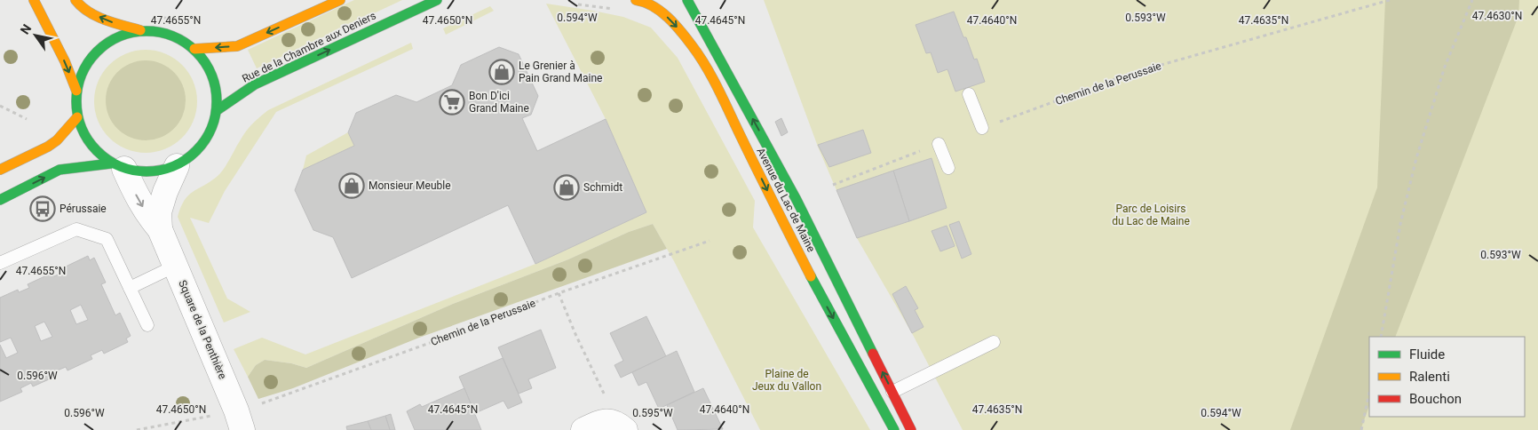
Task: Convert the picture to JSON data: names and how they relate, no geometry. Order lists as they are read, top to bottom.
{
  "streets": {
    "street": ["Rue de la Chambre aux Deniers", "Avenue du Lac de Maine", "Square de la Penthière"],
    "path": ["Chemin de la Perussaie"]
  },
  "crossings": [
    ["Rue de la Chambre aux Deniers", "Square de la Penthière"]
  ],
  "parks": ["Parc de Loisirs du Lac de Maine", "Plaine de Jeux du Vallon"],
  "places": {
    "shop": ["Le Grenier à Pain Grand Maine", "Monsieur Meuble", "Schmidt"],
    "supermarket": ["Bon D'ici Grand Maine"],
    "bus stop": ["Pérussaie"]
  },
  "legend": ["Fluide", "Ralenti", "Bouchon"],
  "north": "top left",
  "coordinates": [
    "47.4630°N",
    "0.594°W",
    "0.593°W",
    "47.4650°N",
    "47.4655°N",
    "47.4645°N",
    "47.4640°N",
    "47.4635°N",
    "0.596°W",
    "0.595°W"
  ]
}
